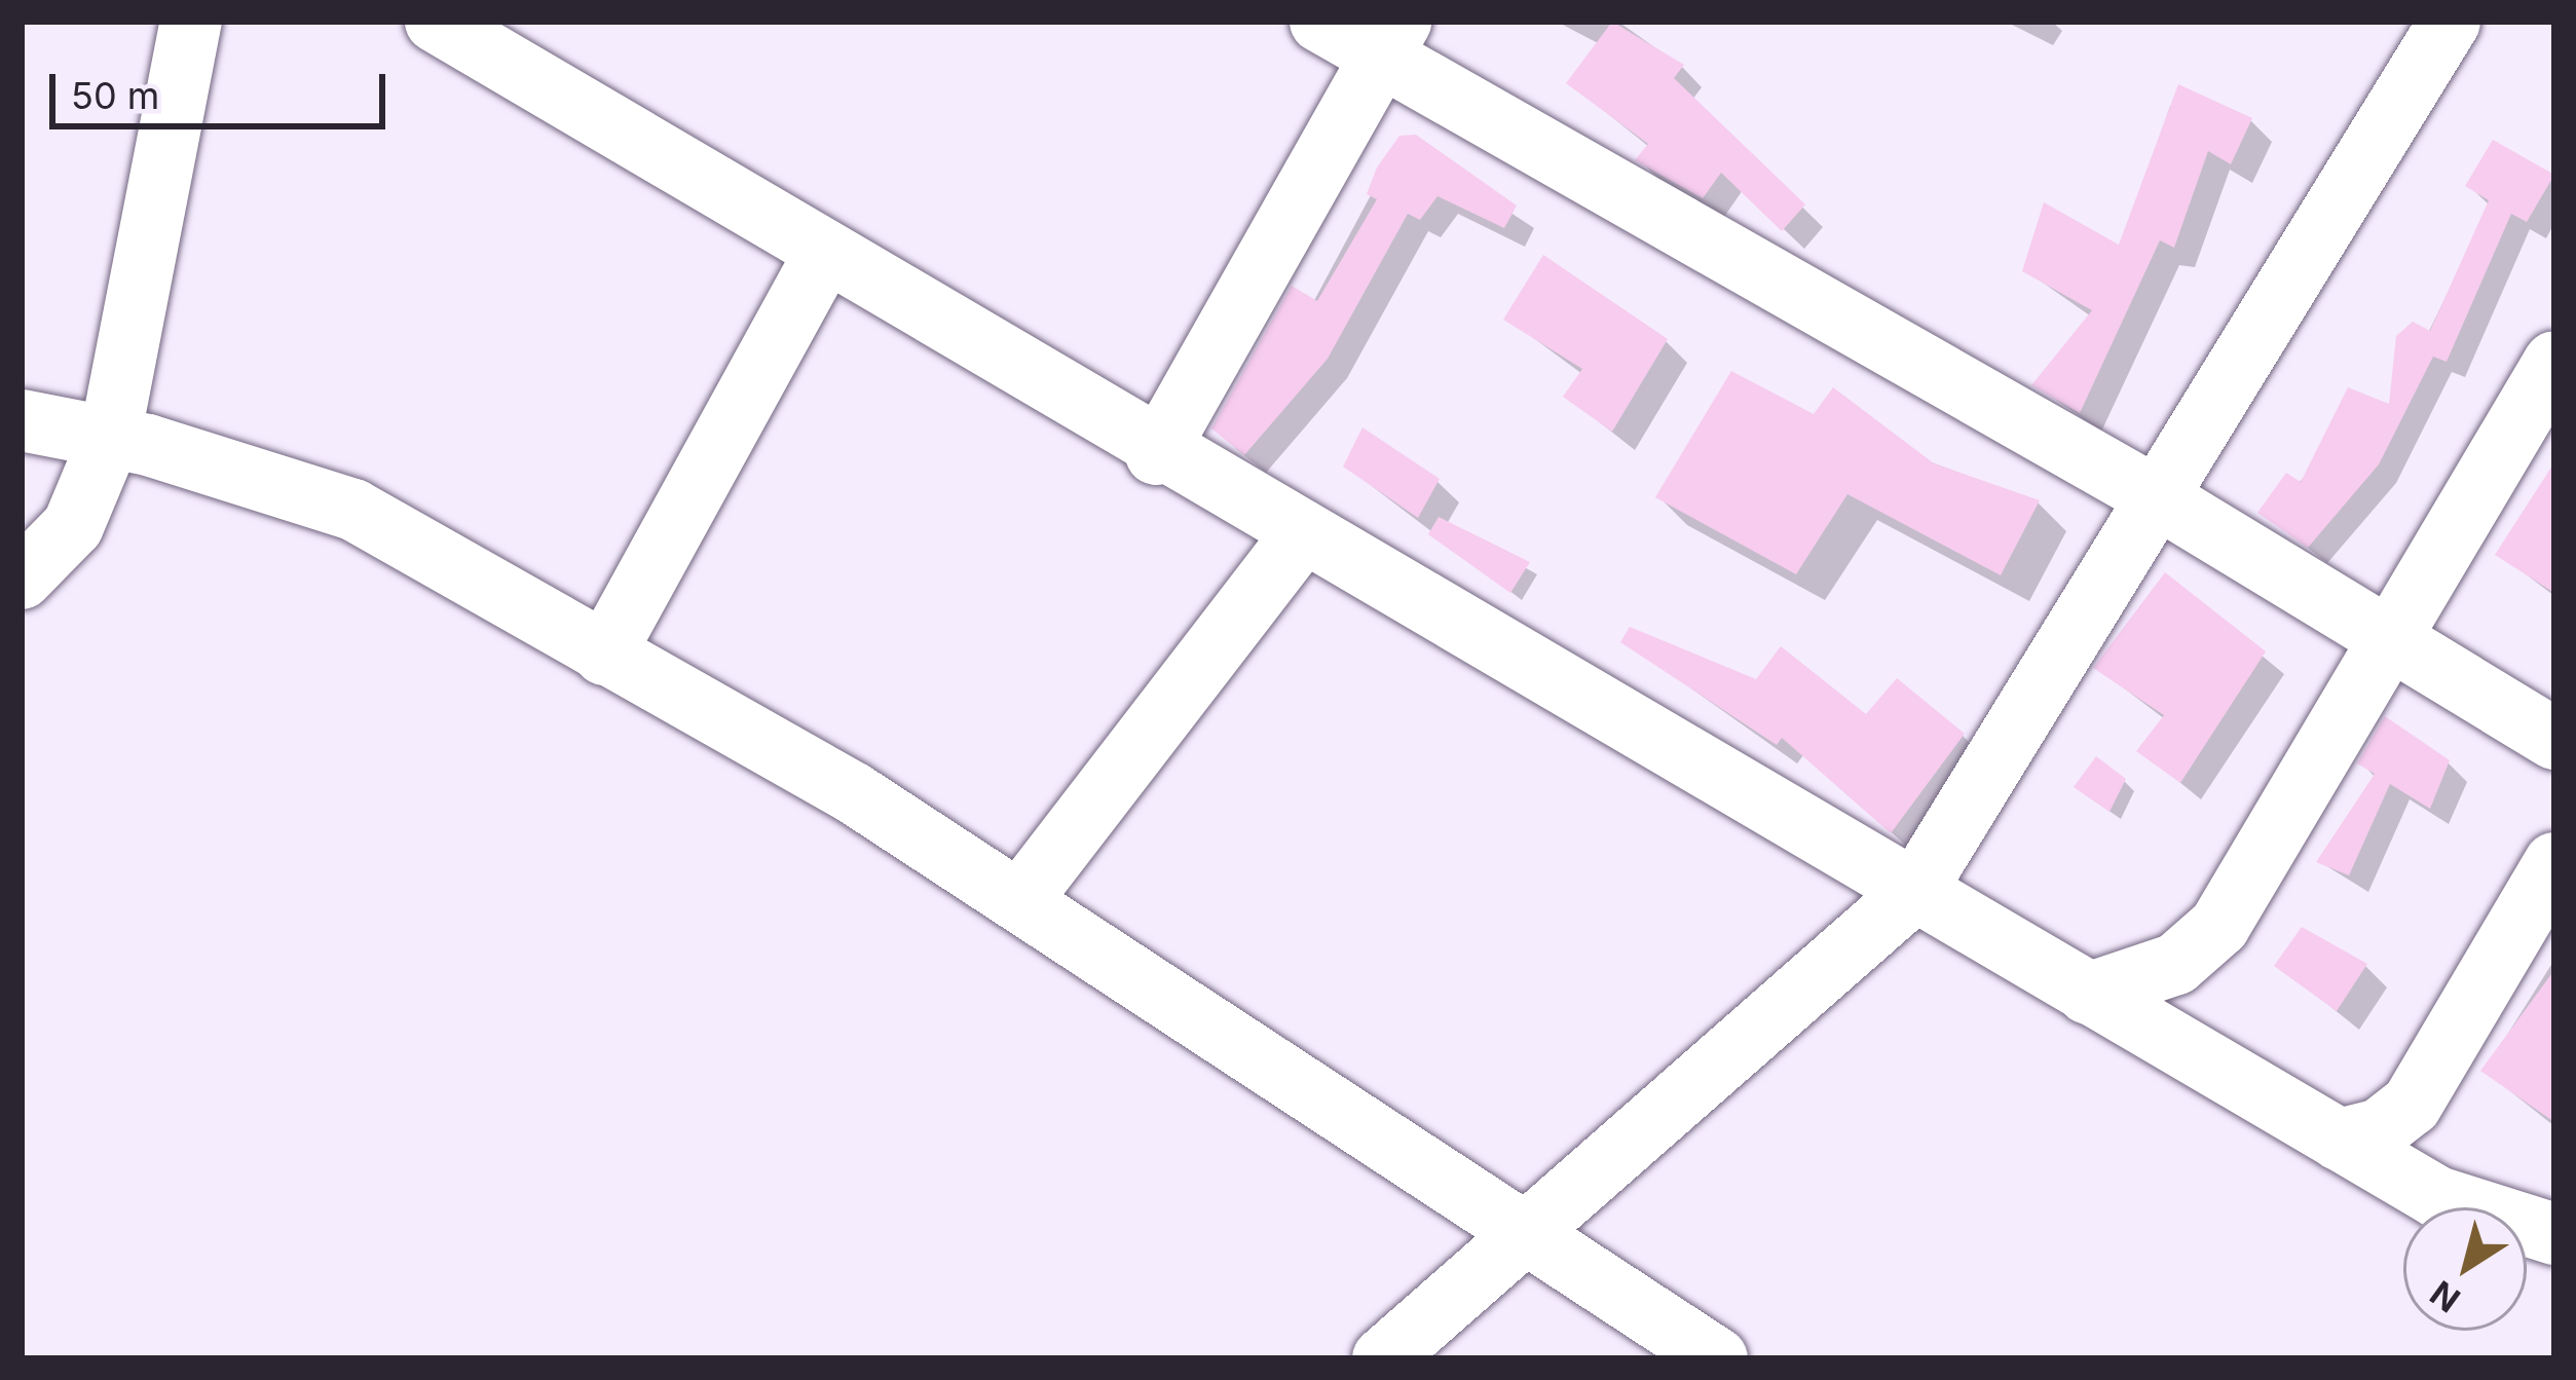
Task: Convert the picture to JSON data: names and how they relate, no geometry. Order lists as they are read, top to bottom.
{
  "scale_bar": "50 m",
  "north": "bottom left"
}
